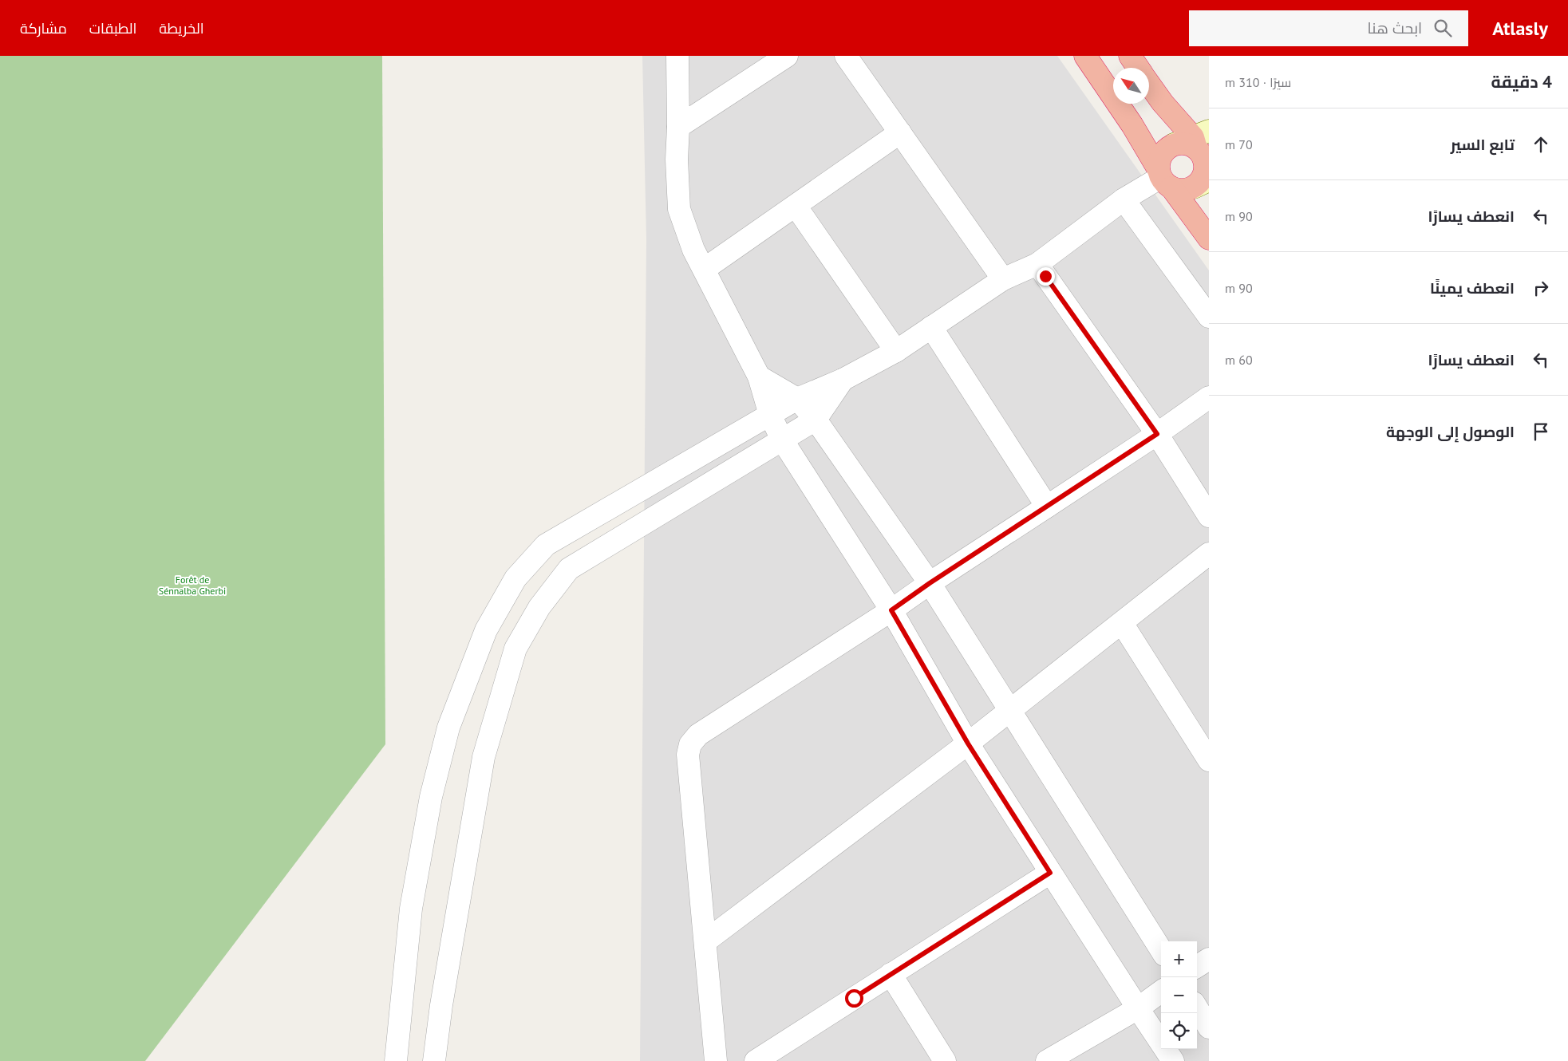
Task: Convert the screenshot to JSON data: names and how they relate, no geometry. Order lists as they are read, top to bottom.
{
  "parks": ["Forêt de Sénnalba Gherbi"],
  "north": "top left",
  "page": {
    "header": "Atlasly",
    "search": "ابحث هنا",
    "nav": ["الخريطة", "الطبقات", "مشاركة"],
    "heading": ["4 دقيقة", "سيرًا · 310 m"],
    "list": [
      ["تابع السير", "70 m"],
      ["انعطف يسارًا", "90 m"],
      ["انعطف يمينًا", "90 m"],
      ["انعطف يسارًا", "60 m"],
      "الوصول إلى الوجهة"
    ],
    "map_buttons": ["+", "−"]
  }
}
